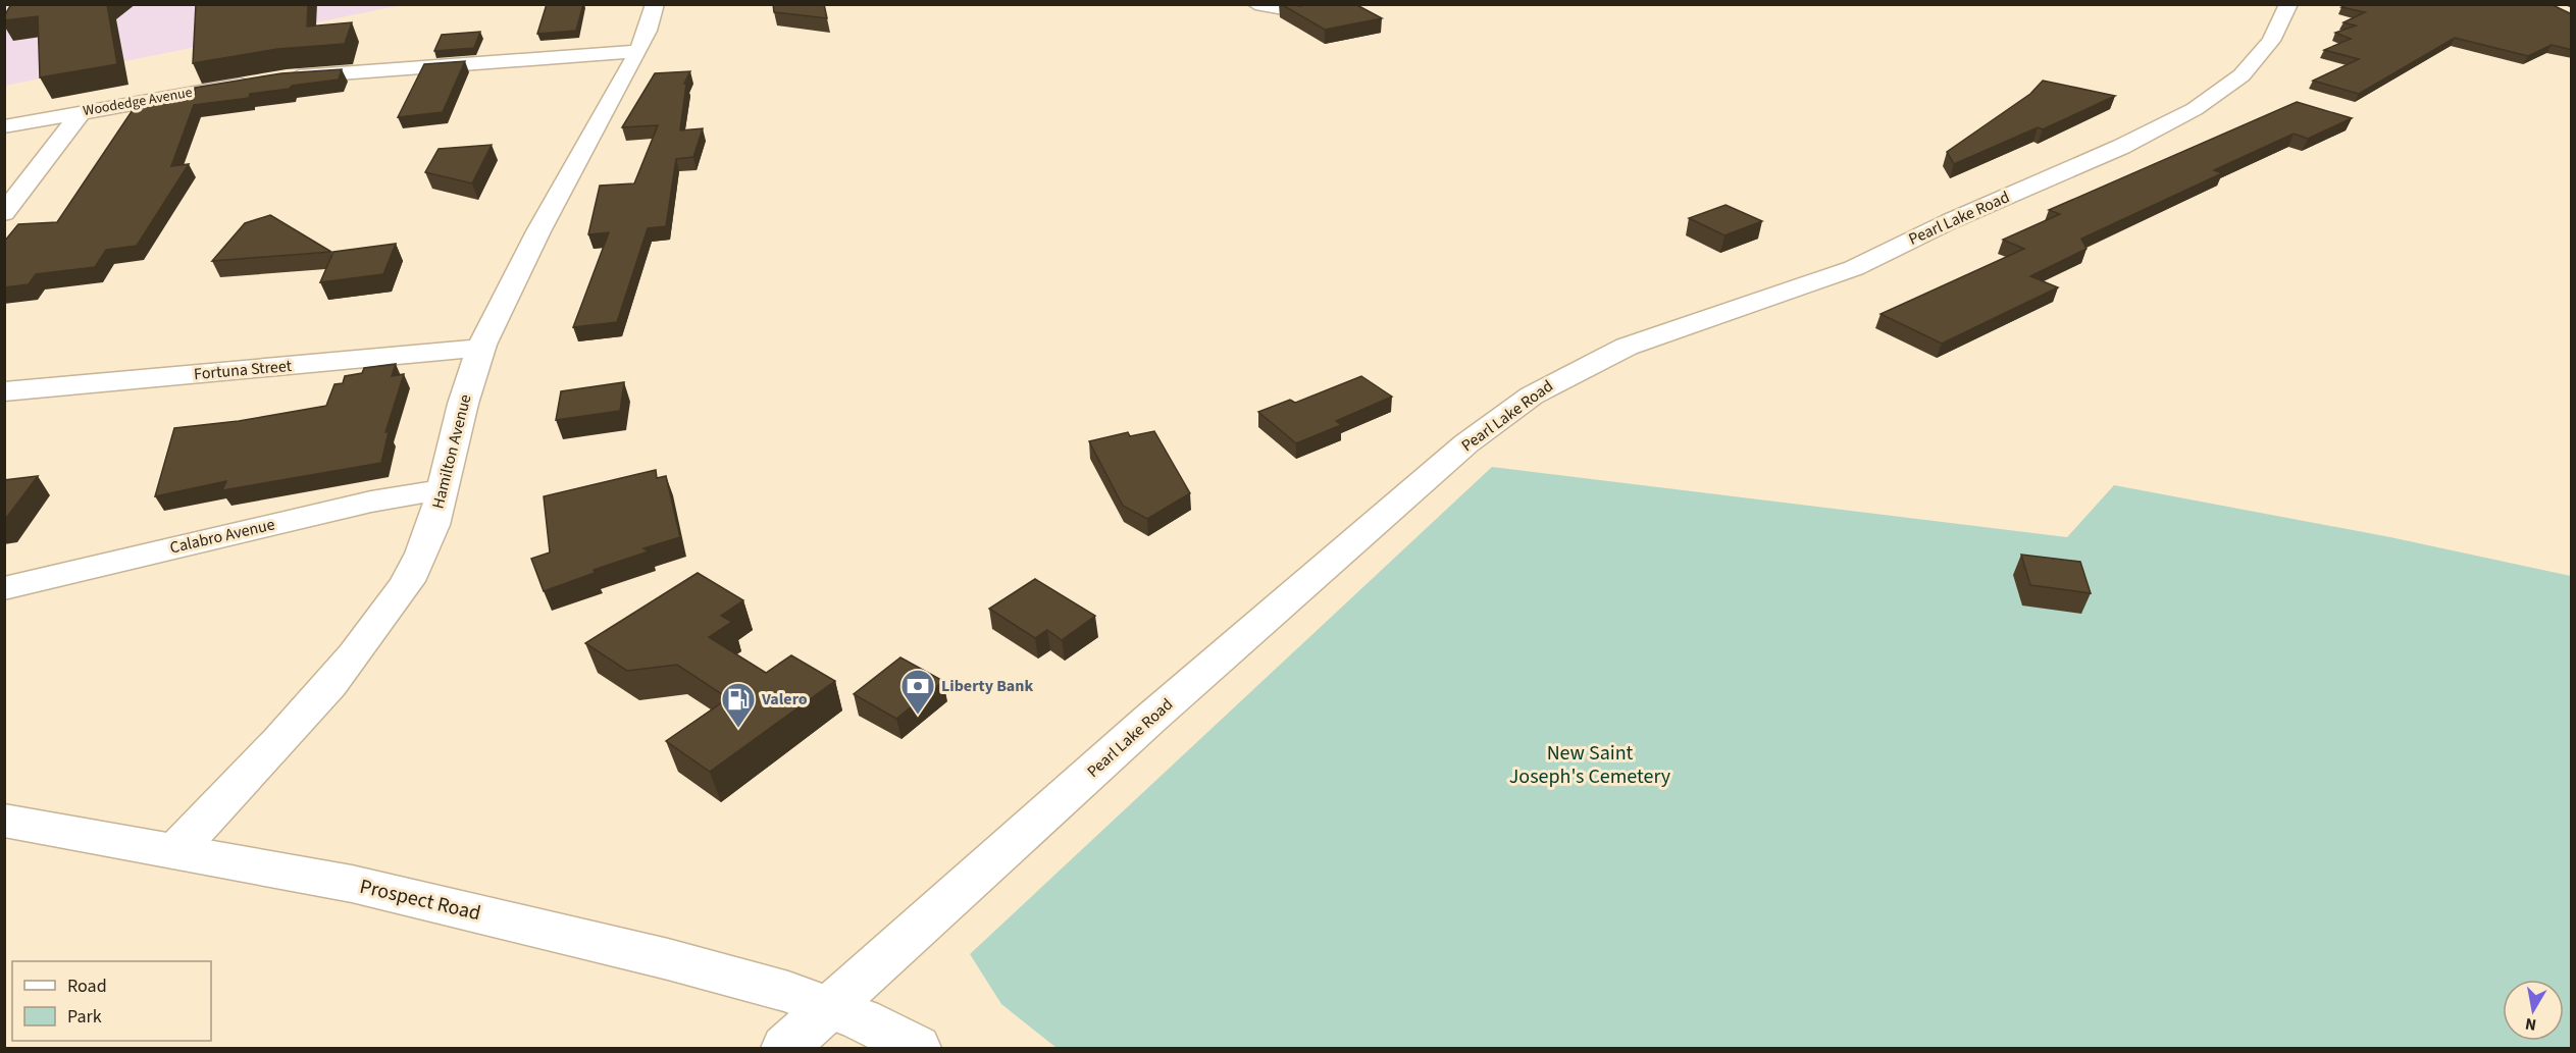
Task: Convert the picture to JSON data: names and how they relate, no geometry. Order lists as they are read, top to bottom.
{
  "streets": {
    "street": [
      "Woodedge Avenue",
      "Pearl Lake Road",
      "Fortuna Street",
      "Hamilton Avenue",
      "Calabro Avenue",
      "Prospect Road"
    ]
  },
  "crossings": [
    ["Woodedge Avenue", "Hamilton Avenue"],
    ["Pearl Lake Road", "Prospect Road"],
    ["Fortuna Street", "Hamilton Avenue"],
    ["Hamilton Avenue", "Calabro Avenue"],
    ["Hamilton Avenue", "Prospect Road"]
  ],
  "parks": ["New Saint Joseph's Cemetery"],
  "places": {
    "bank": ["Liberty Bank"],
    "fuel station": ["Valero"]
  },
  "legend": ["Road", "Park"],
  "north": "bottom"
}
